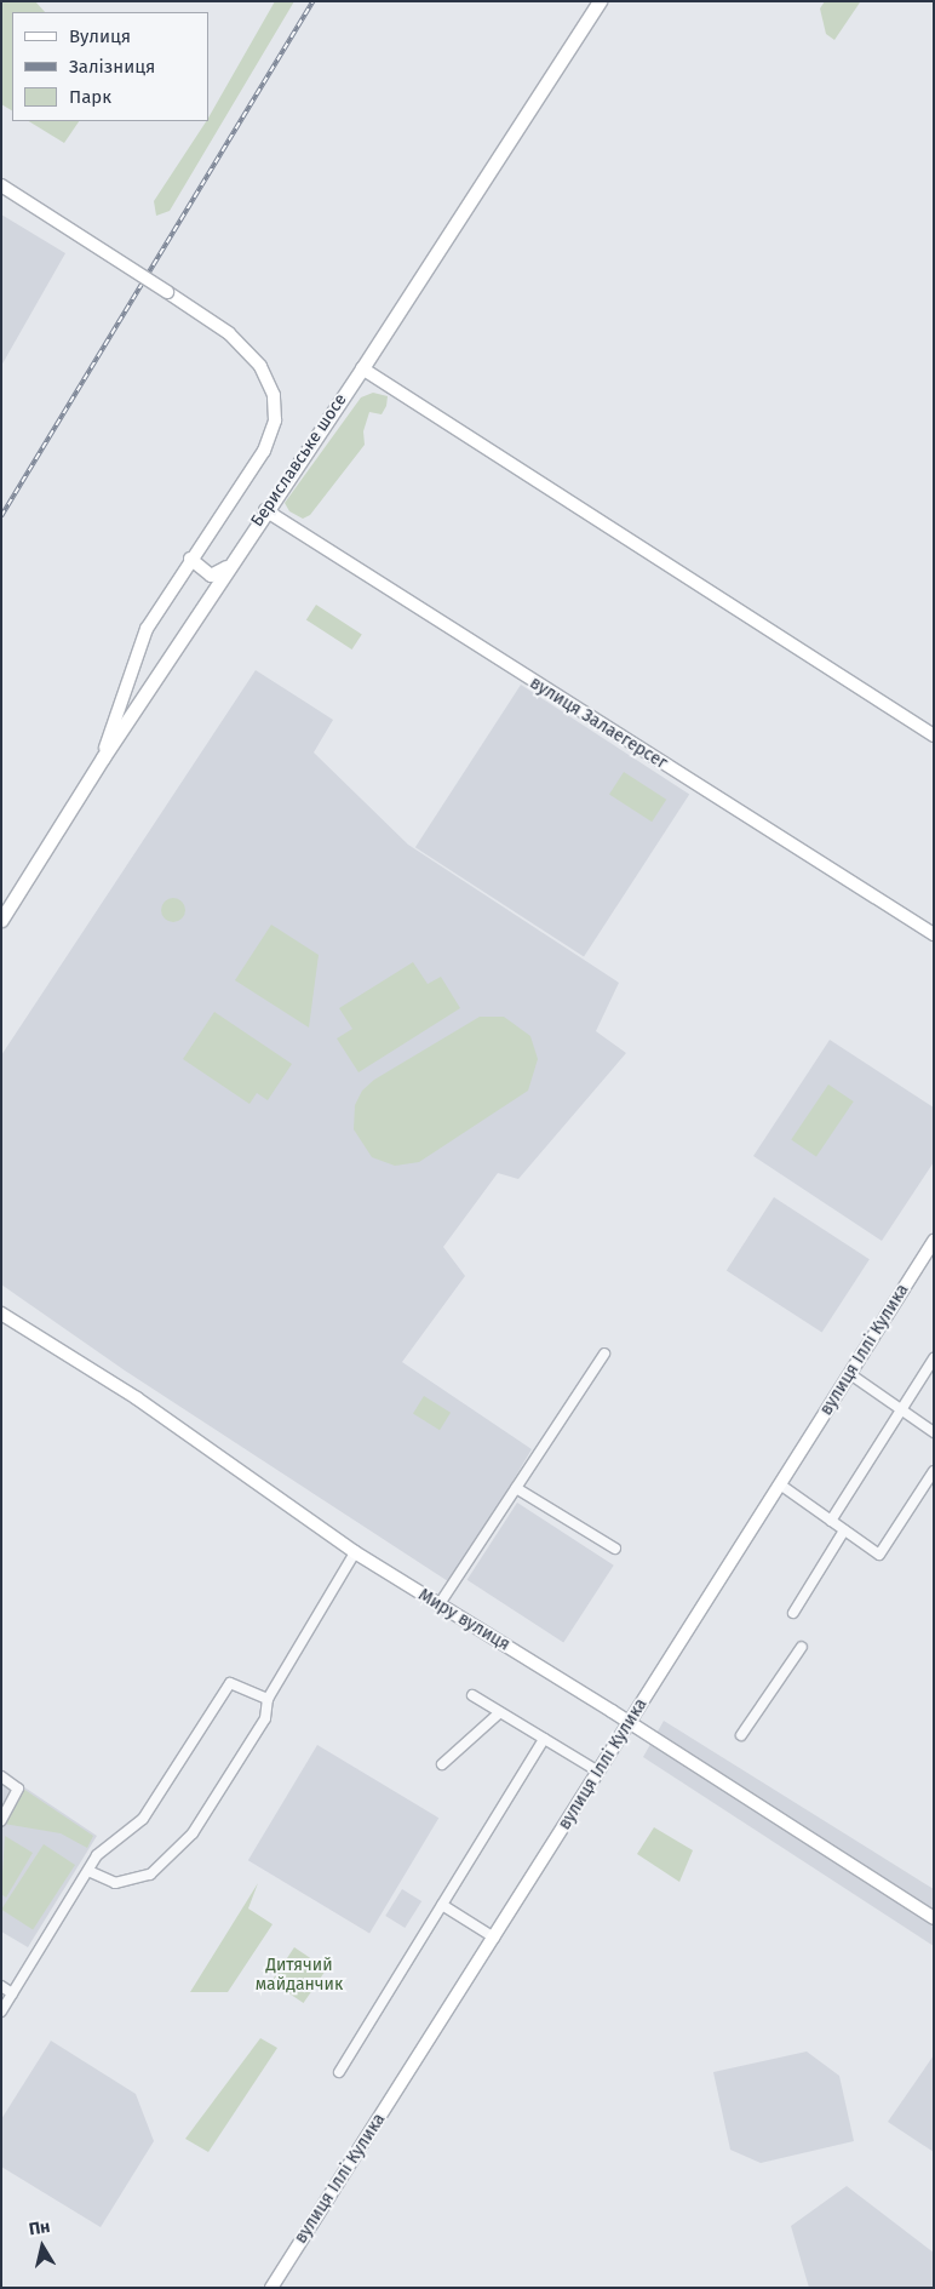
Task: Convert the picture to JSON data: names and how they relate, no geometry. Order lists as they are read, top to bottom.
{
  "streets": {
    "main road": ["Бериславське шосе"],
    "street": ["вулиця Залаегерсег", "вулиця Іллі Кулика", "Миру вулиця"]
  },
  "crossings": [
    ["Бериславське шосе", "вулиця Залаегерсег"],
    ["вулиця Іллі Кулика", "Миру вулиця"]
  ],
  "parks": ["Дитячий майданчик"],
  "legend": ["Вулиця", "Залізниця", "Парк"],
  "north": "top"
}
